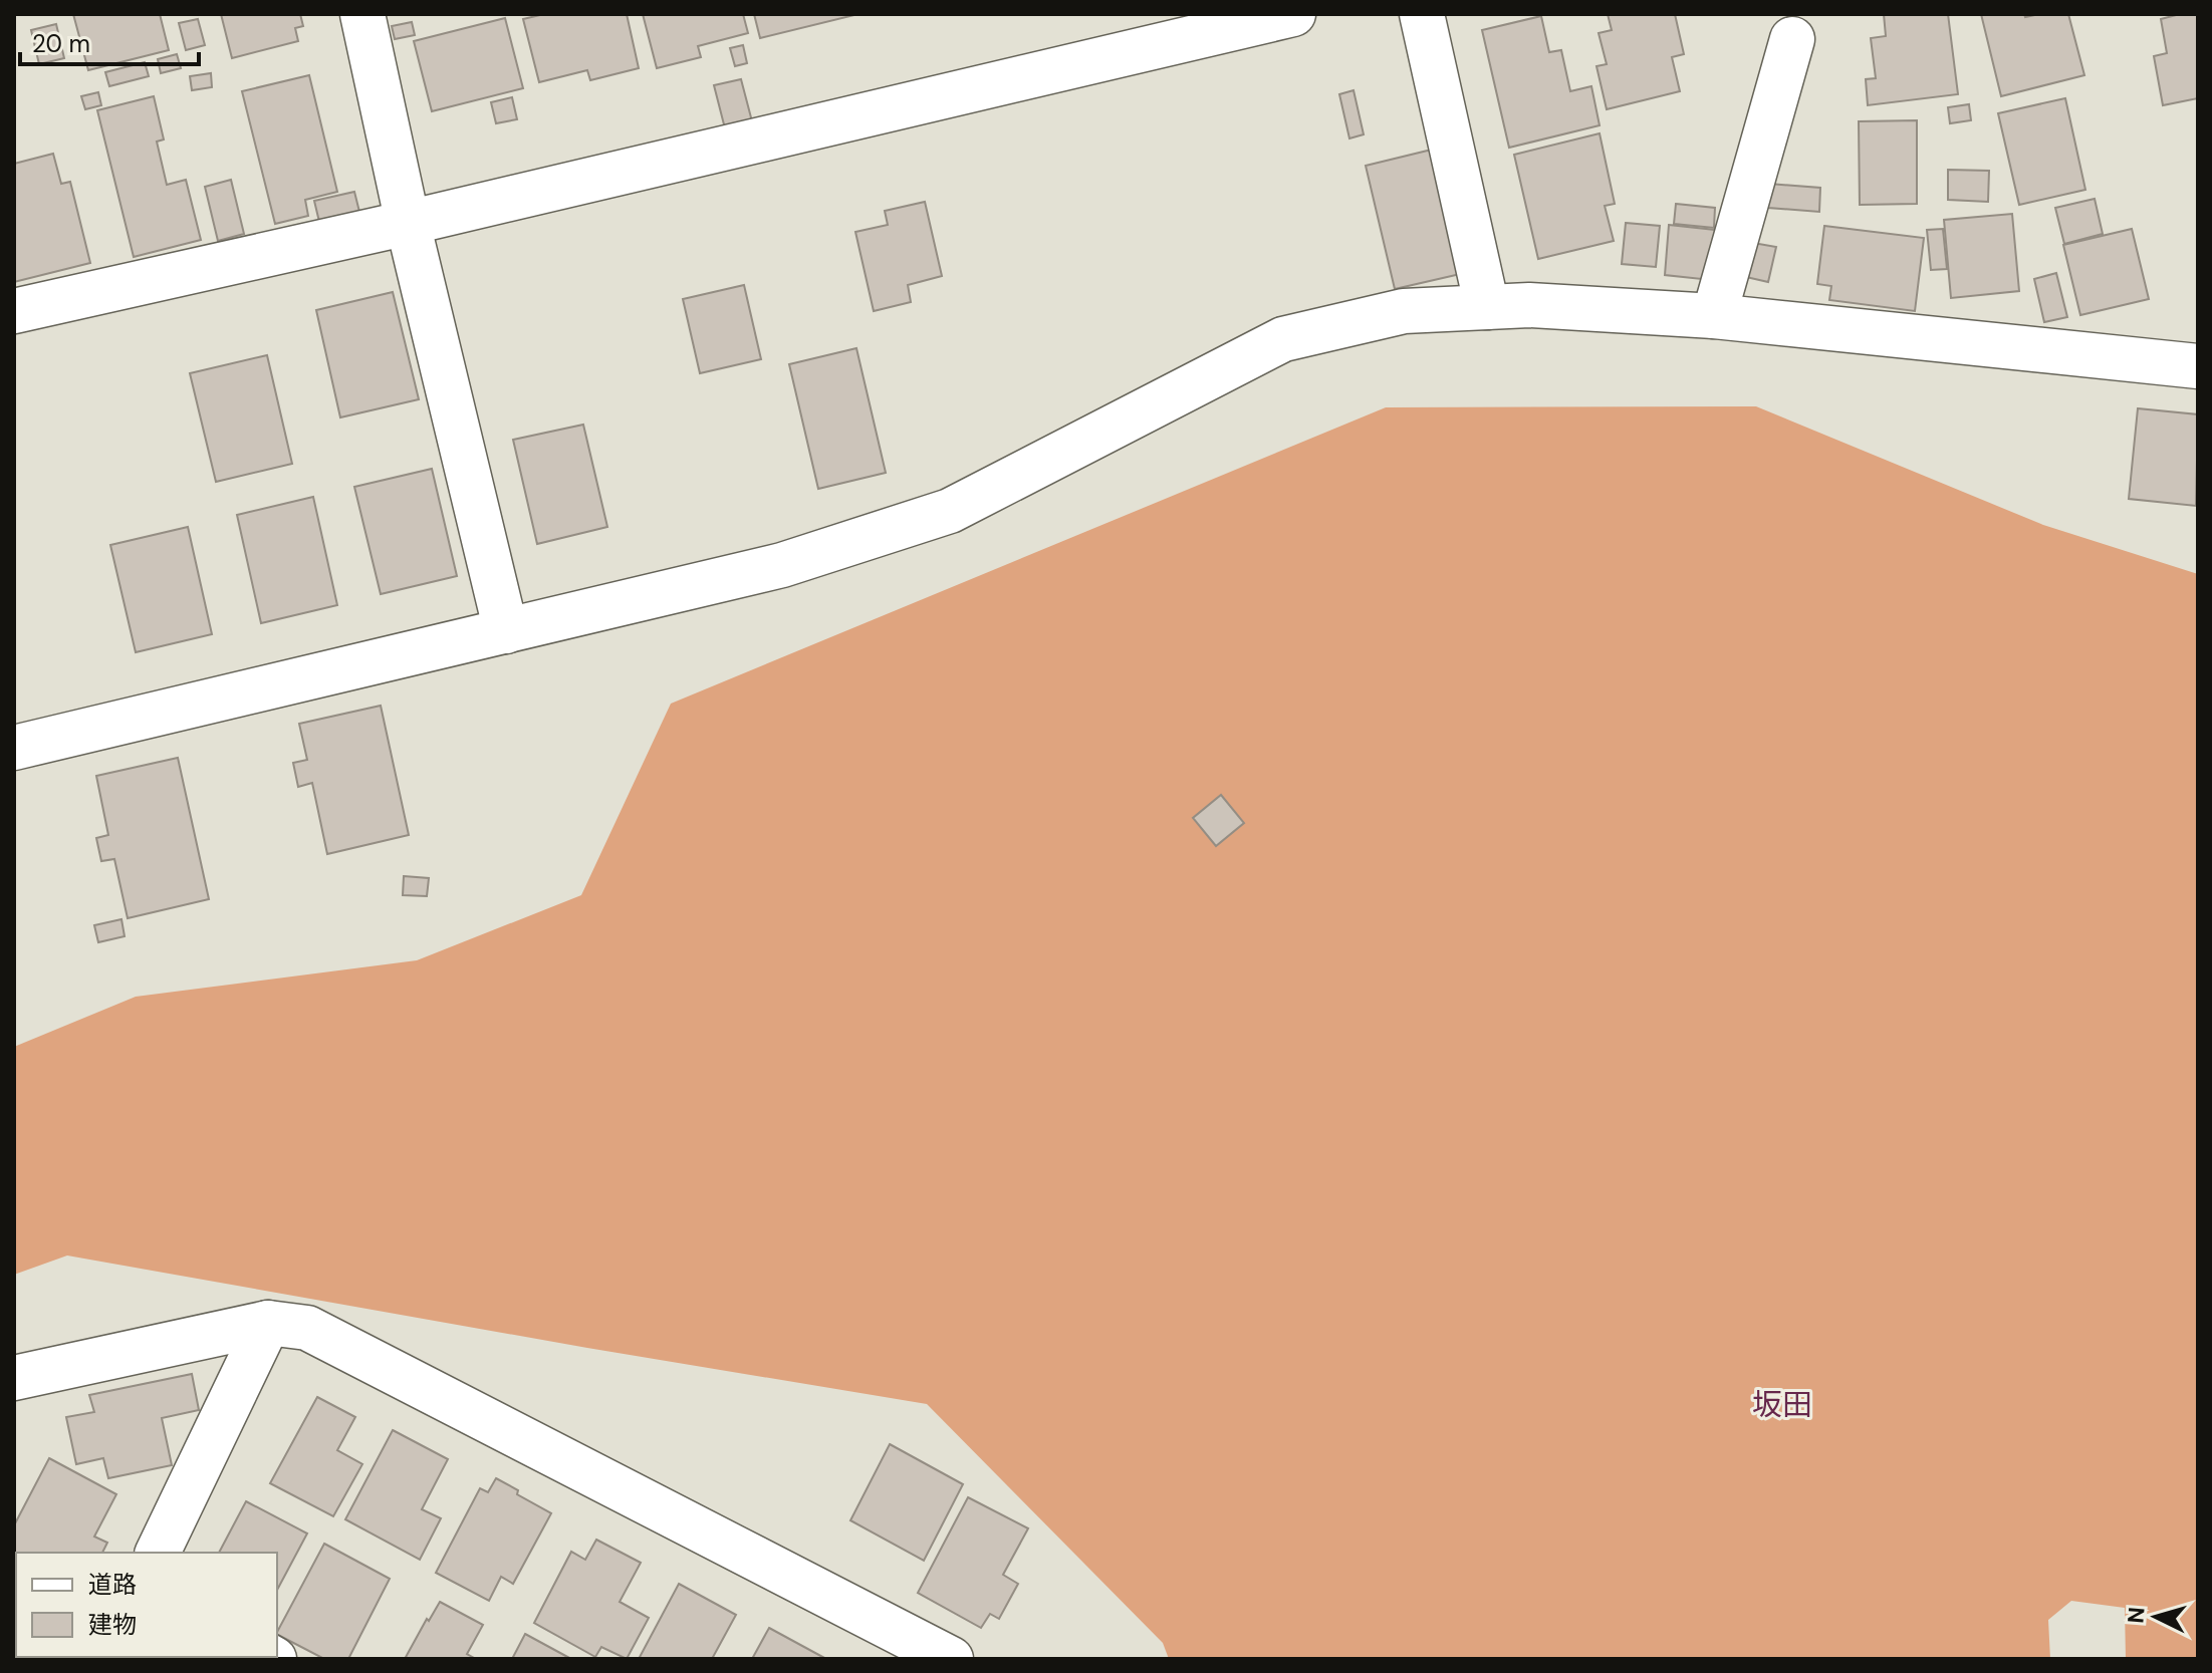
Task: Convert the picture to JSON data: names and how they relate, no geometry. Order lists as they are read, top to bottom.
{
  "districts": ["坂田"],
  "legend": ["道路", "建物"],
  "scale_bar": "20 m",
  "north": "left"
}
